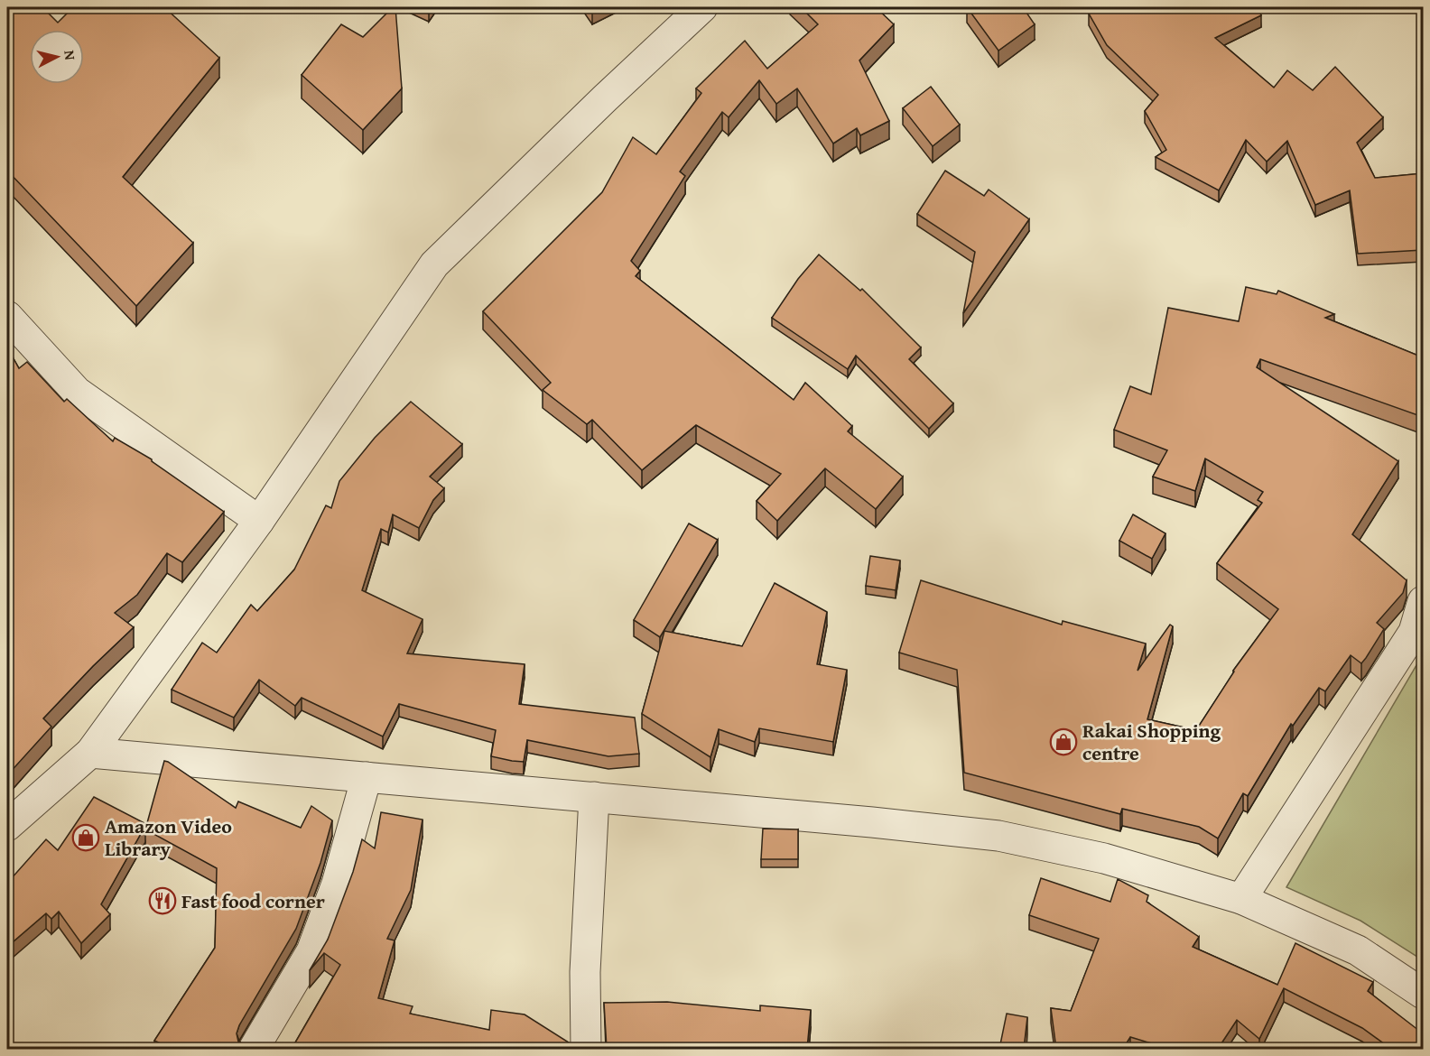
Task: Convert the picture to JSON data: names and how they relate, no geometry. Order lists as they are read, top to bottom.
{
  "places": {
    "shop": ["Rakai Shopping centre", "Amazon Video Library"],
    "restaurant": ["Fast food corner"]
  },
  "north": "right"
}
